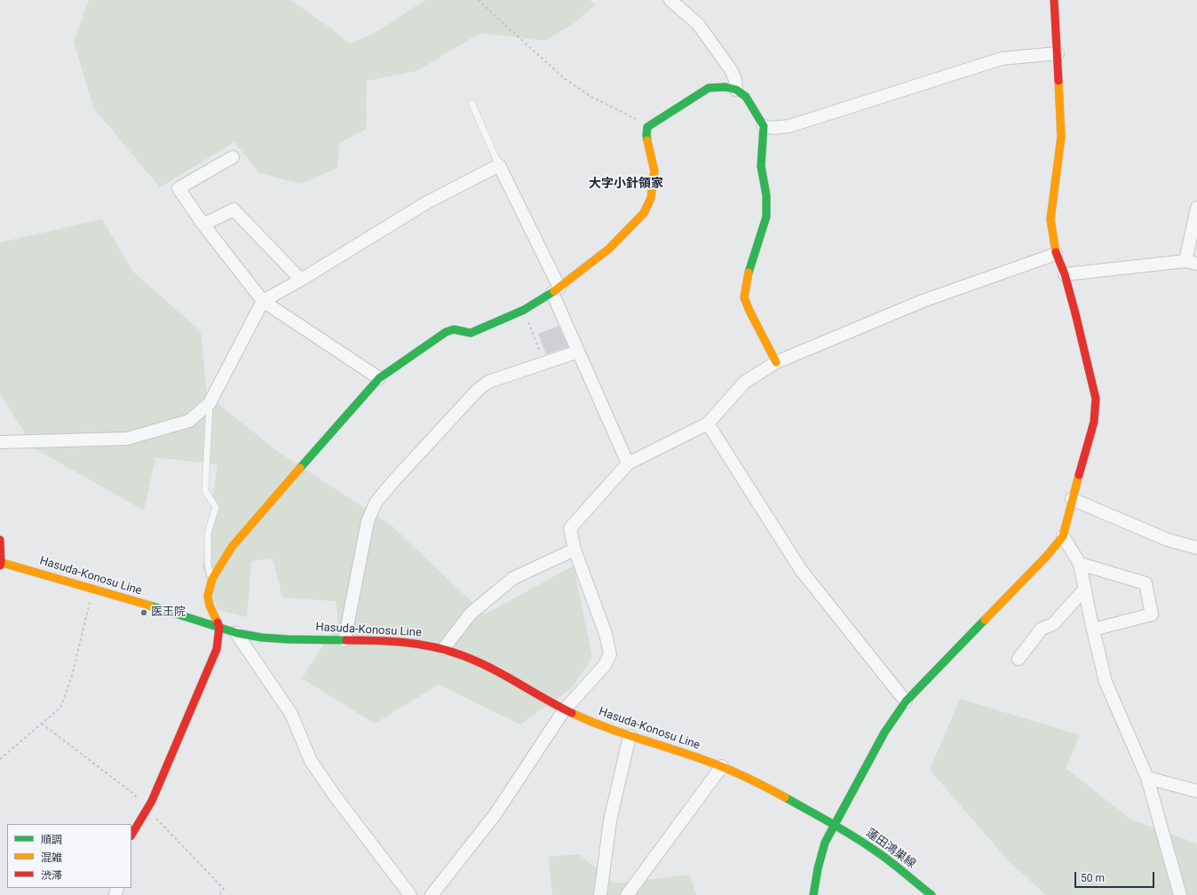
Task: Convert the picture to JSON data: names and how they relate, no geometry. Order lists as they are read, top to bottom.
{
  "streets": {
    "street": ["Hasuda-Konosu Line", "蓮田鴻巣線"]
  },
  "crossings": [
    ["Hasuda-Konosu Line", "蓮田鴻巣線"]
  ],
  "districts": ["大字小針領家"],
  "places": ["医王院"],
  "legend": ["順調", "混雑", "渋滞"],
  "scale_bar": "50 m"
}
